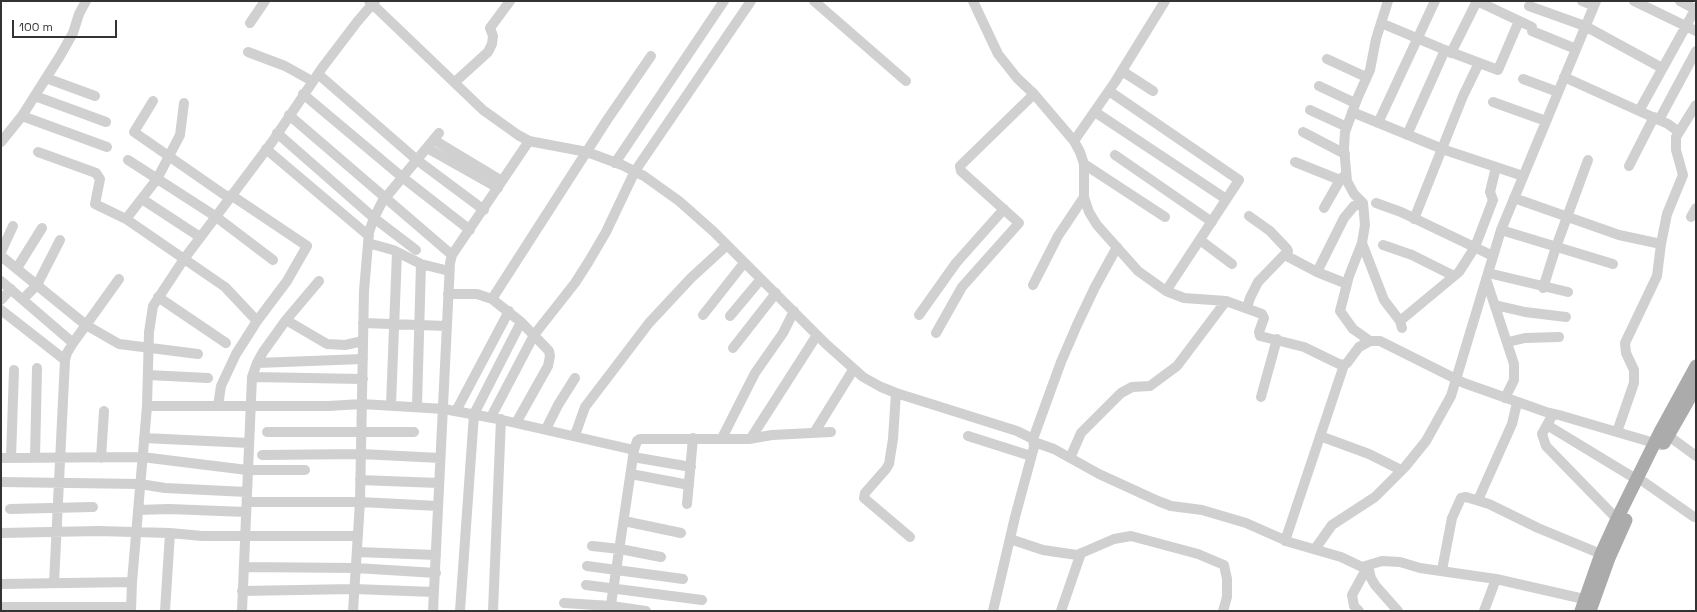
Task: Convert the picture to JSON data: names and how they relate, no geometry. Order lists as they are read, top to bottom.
{
  "scale_bar": "100 m"
}
